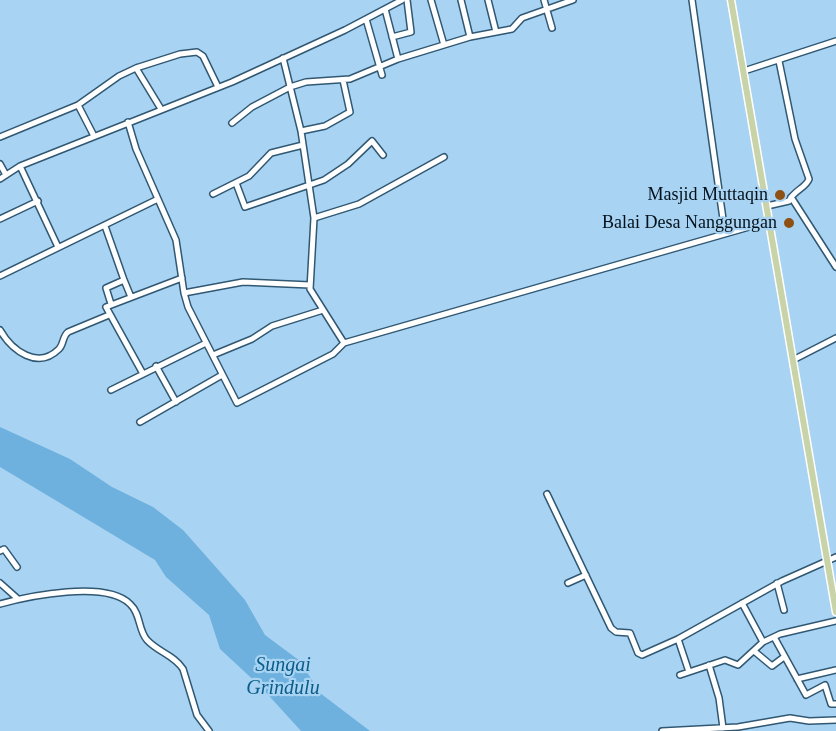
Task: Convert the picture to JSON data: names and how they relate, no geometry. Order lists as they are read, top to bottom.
{
  "water": ["Sungai Grindulu"],
  "places": ["Masjid Muttaqin", "Balai Desa Nanggungan"]
}
